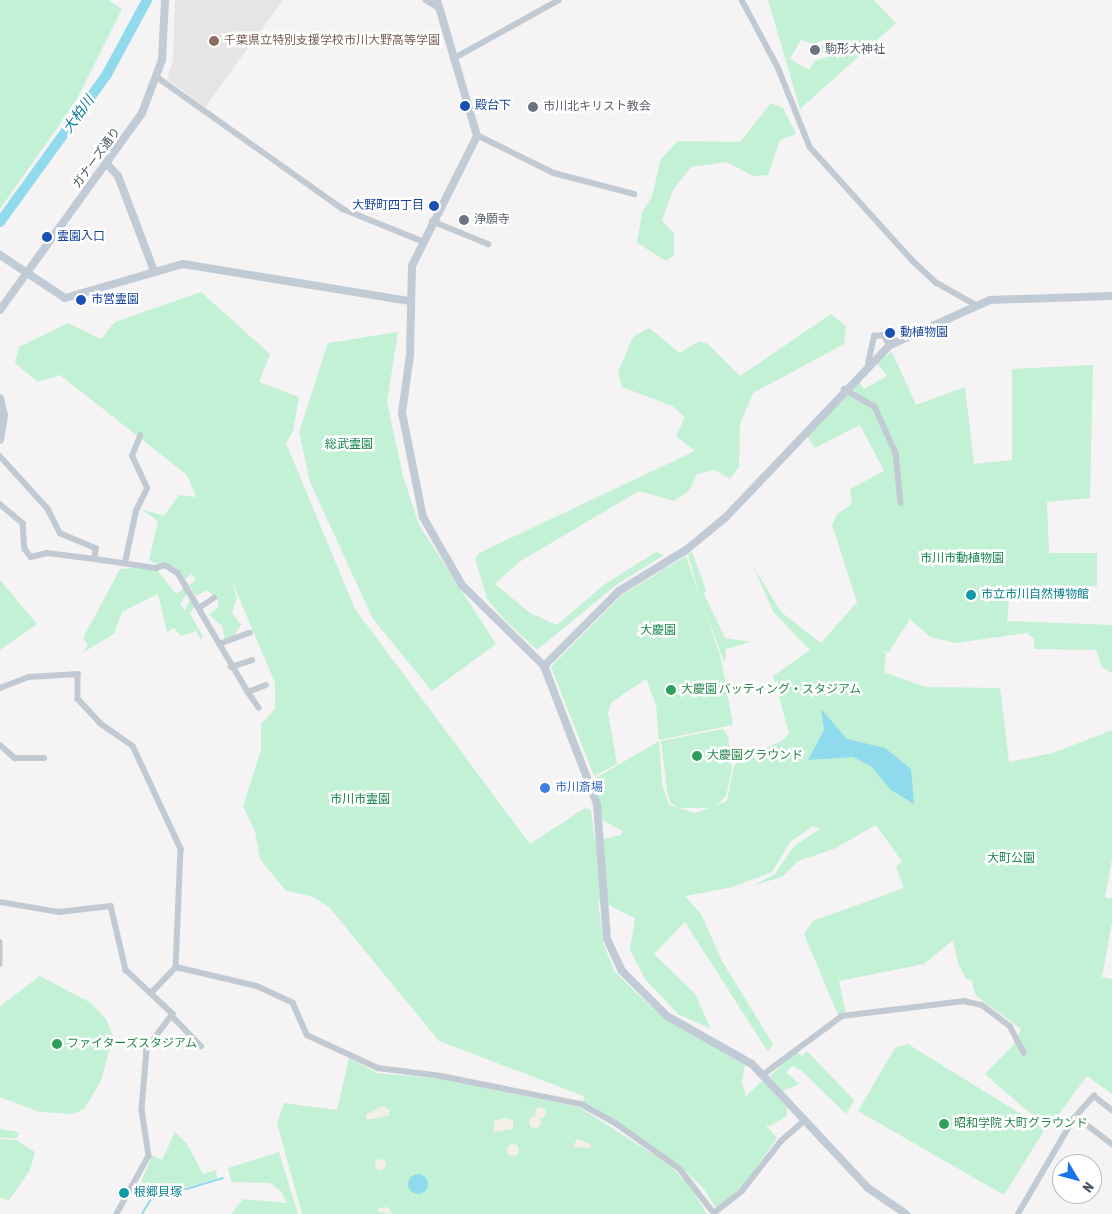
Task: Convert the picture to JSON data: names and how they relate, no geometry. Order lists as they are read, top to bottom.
{
  "streets": {
    "street": ["ガナーズ通り"]
  },
  "water": ["大柏川"],
  "parks": [
    "総武霊園",
    "市川市動植物園",
    "大慶園",
    "市川市霊園",
    "大町公園"
  ],
  "places": [
    "千葉県立特別支援学校市川大野高等学園",
    "駒形大神社",
    "殿台下",
    "市川北キリスト教会",
    "大野町四丁目",
    "浄願寺",
    "霊園入口",
    "市営霊園",
    "動植物園",
    "市立市川自然博物館",
    "大慶園 バッティング・スタジアム",
    "大慶園グラウンド",
    "市川斎場",
    "ファイターズスタジアム",
    "昭和学院 大町グラウンド",
    "根郷貝塚"
  ],
  "north": "bottom right"
}
